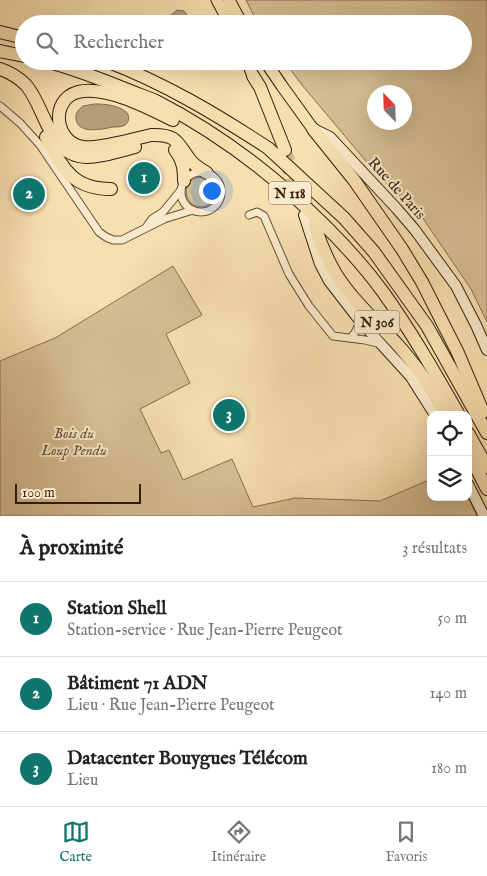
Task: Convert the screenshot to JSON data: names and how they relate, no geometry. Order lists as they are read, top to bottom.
{
  "streets": {
    "highway": ["N 118", "N 306"],
    "main road": ["Rue de Paris"]
  },
  "parks": ["Bois du Loup Pendu"],
  "scale_bar": "100 m",
  "north": "top left",
  "page": {
    "search": "Rechercher",
    "pins": ["1", "2", "3"],
    "scale": "100 m",
    "heading": ["À proximité", "3 résultats"],
    "list": [
      {
        "mark": "1",
        "name": "Station Shell",
        "note": "Station-service · Rue Jean-Pierre Peugeot",
        "value": "50 m"
      },
      {
        "mark": "2",
        "name": "Bâtiment 71 ADN",
        "note": "Lieu · Rue Jean-Pierre Peugeot",
        "value": "140 m"
      },
      {
        "mark": "3",
        "name": "Datacenter Bouygues Télécom",
        "note": "Lieu",
        "value": "180 m"
      }
    ],
    "nav": ["Carte", "Itinéraire", "Favoris"]
  }
}
